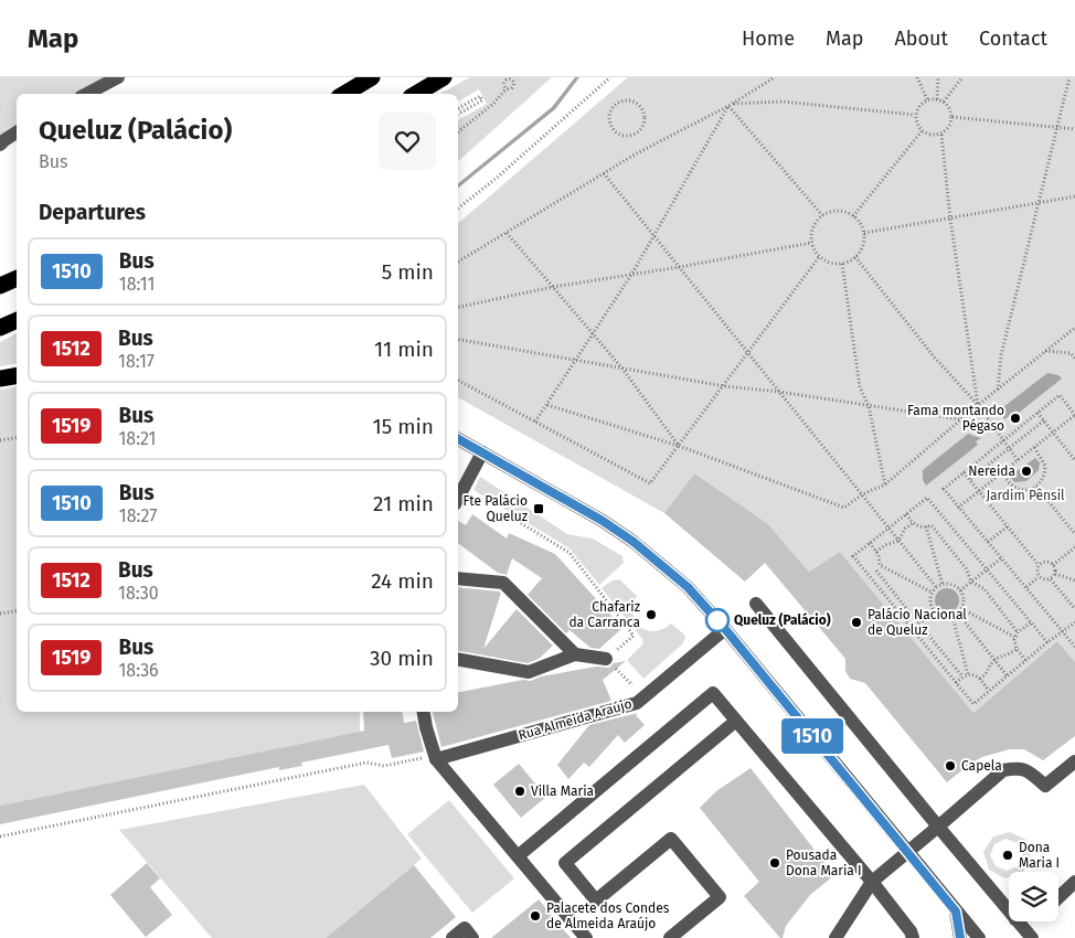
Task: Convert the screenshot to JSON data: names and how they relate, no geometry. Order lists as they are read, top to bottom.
{
  "streets": {
    "street": ["Rua Almeida Araújo"]
  },
  "parks": ["Jardim Pênsil"],
  "places": {
    "other": [
      "Fama montando Pégaso",
      "Nereida",
      "Chafariz da Carranca",
      "Queluz (Palácio)",
      "Palácio Nacional de Queluz",
      "Capela",
      "Villa Maria",
      "Dona Maria I",
      "Pousada Dona Maria I",
      "Palacete dos Condes de Almeida Araújo"
    ],
    "transit": ["Fte Palácio Queluz"]
  },
  "lines": ["bus line 1510"],
  "page": {
    "header": "Map",
    "nav": [
      "Home",
      "Map",
      "About",
      "Contact"
    ],
    "on_map": "1510",
    "heading": [
      ["Queluz (Palácio)", "Bus"],
      "Departures"
    ],
    "list": [
      {
        "mark": "1510",
        "name": "Bus",
        "note": "18:11",
        "value": "5 min"
      },
      {
        "mark": "1512",
        "name": "Bus",
        "note": "18:17",
        "value": "11 min"
      },
      {
        "mark": "1519",
        "name": "Bus",
        "note": "18:21",
        "value": "15 min"
      },
      {
        "mark": "1510",
        "name": "Bus",
        "note": "18:27",
        "value": "21 min"
      },
      {
        "mark": "1512",
        "name": "Bus",
        "note": "18:30",
        "value": "24 min"
      },
      {
        "mark": "1519",
        "name": "Bus",
        "note": "18:36",
        "value": "30 min"
      }
    ]
  }
}
